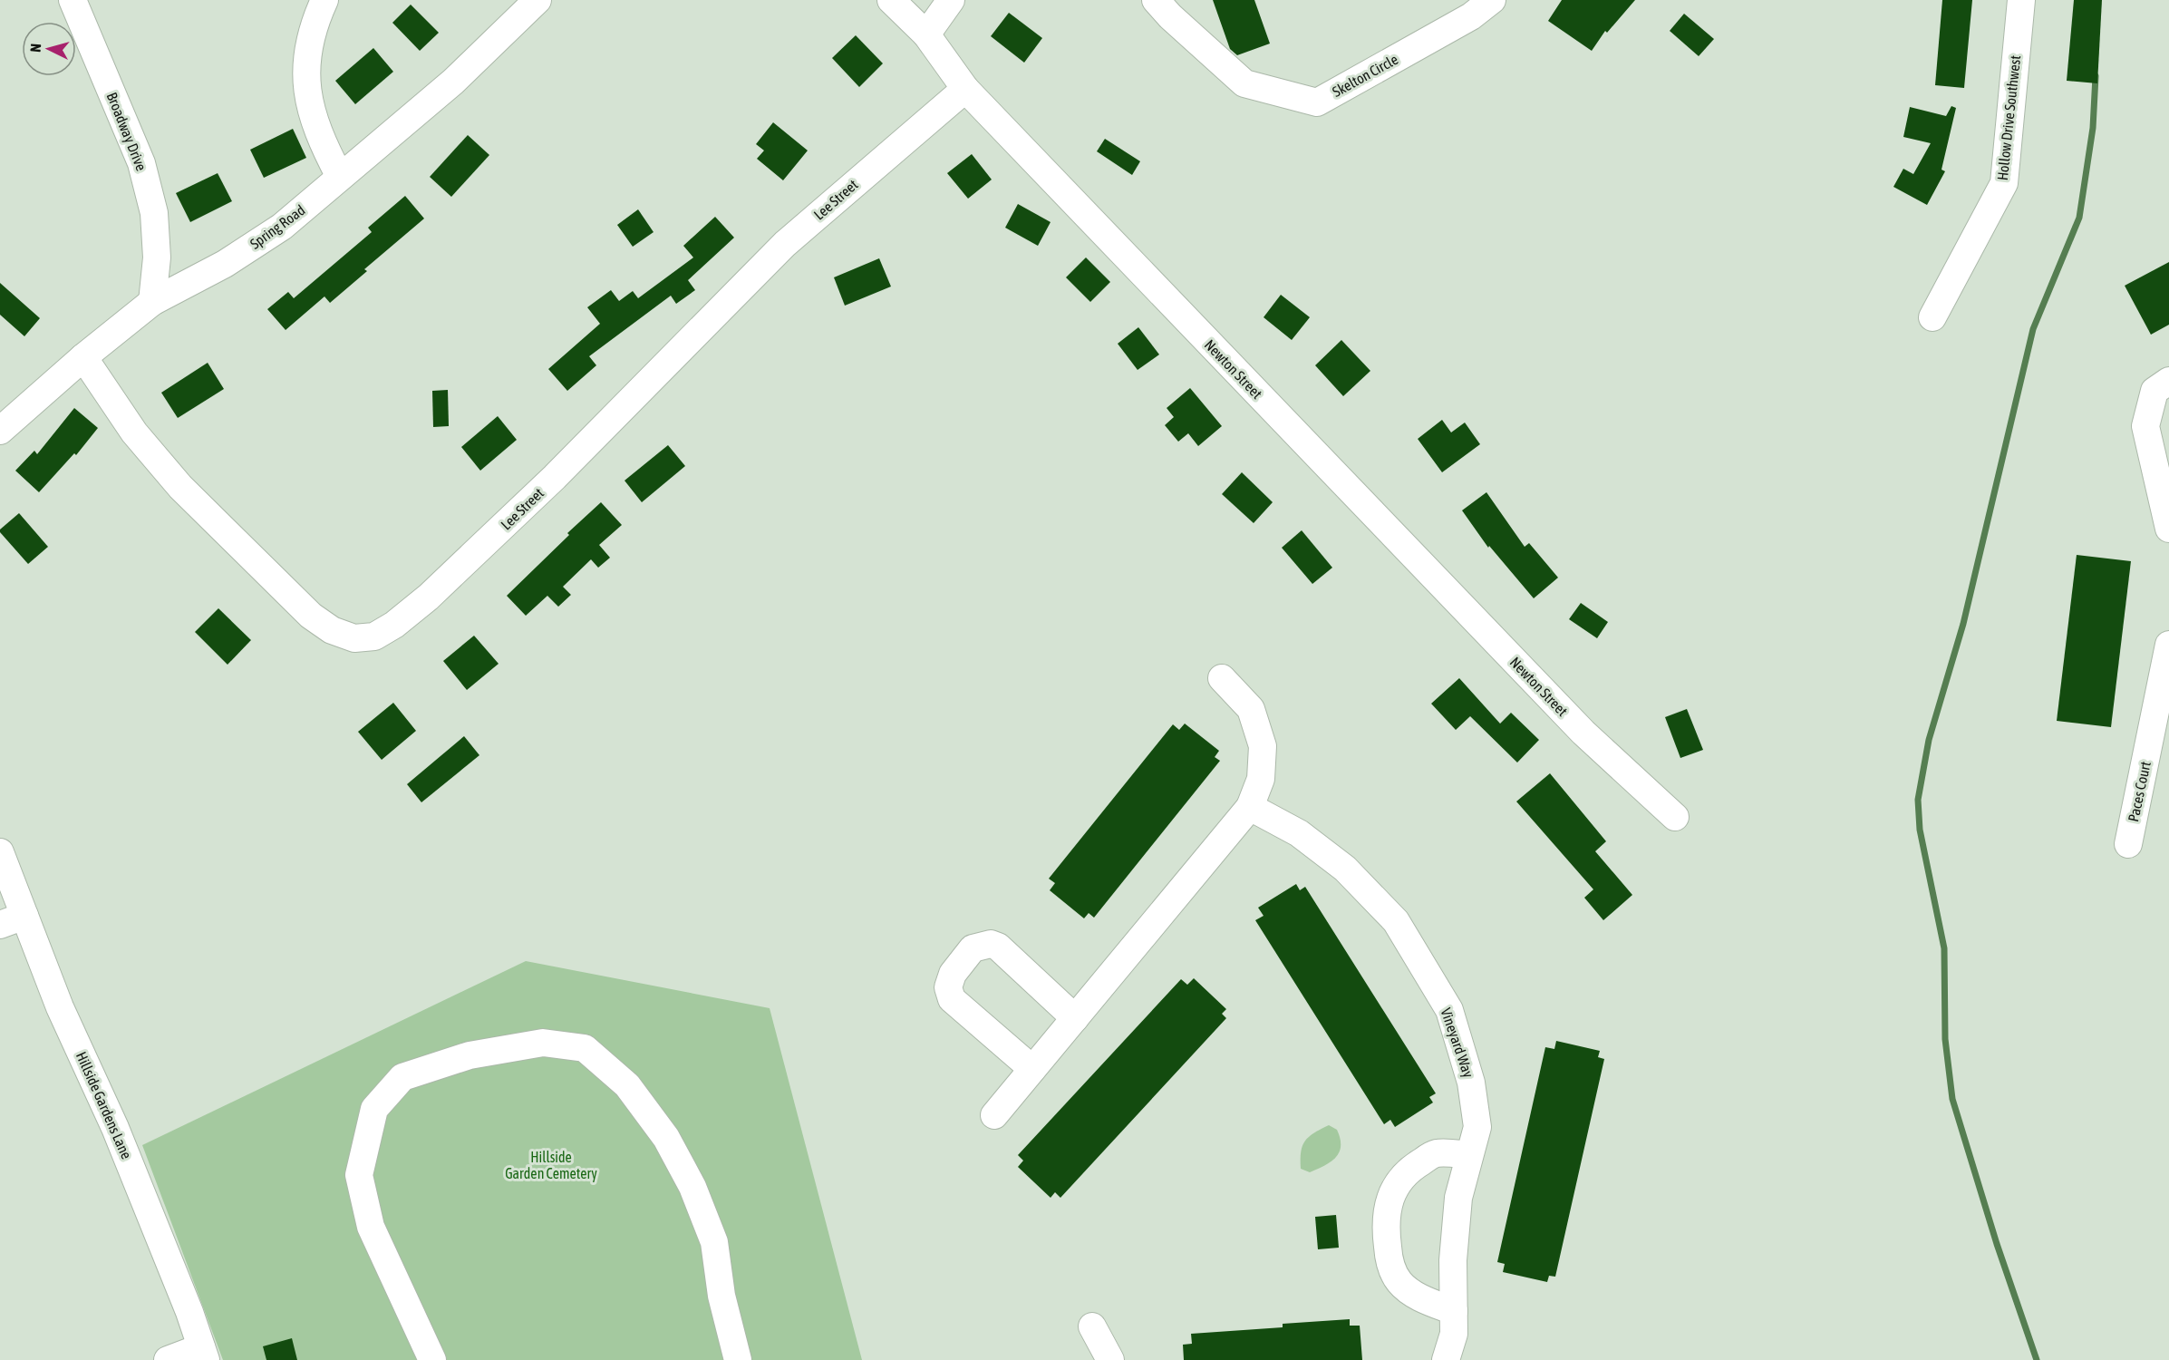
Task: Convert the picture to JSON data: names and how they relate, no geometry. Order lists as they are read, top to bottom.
{
  "streets": {
    "street": [
      "Skelton Circle",
      "Hollow Drive Southwest",
      "Broadway Drive",
      "Lee Street",
      "Spring Road",
      "Newton Street",
      "Paces Court",
      "Vineyard Way",
      "Hillside Gardens Lane"
    ]
  },
  "crossings": [
    ["Broadway Drive", "Spring Road"],
    ["Lee Street", "Spring Road"],
    ["Lee Street", "Newton Street"]
  ],
  "parks": ["Hillside Garden Cemetery"],
  "north": "left"
}
